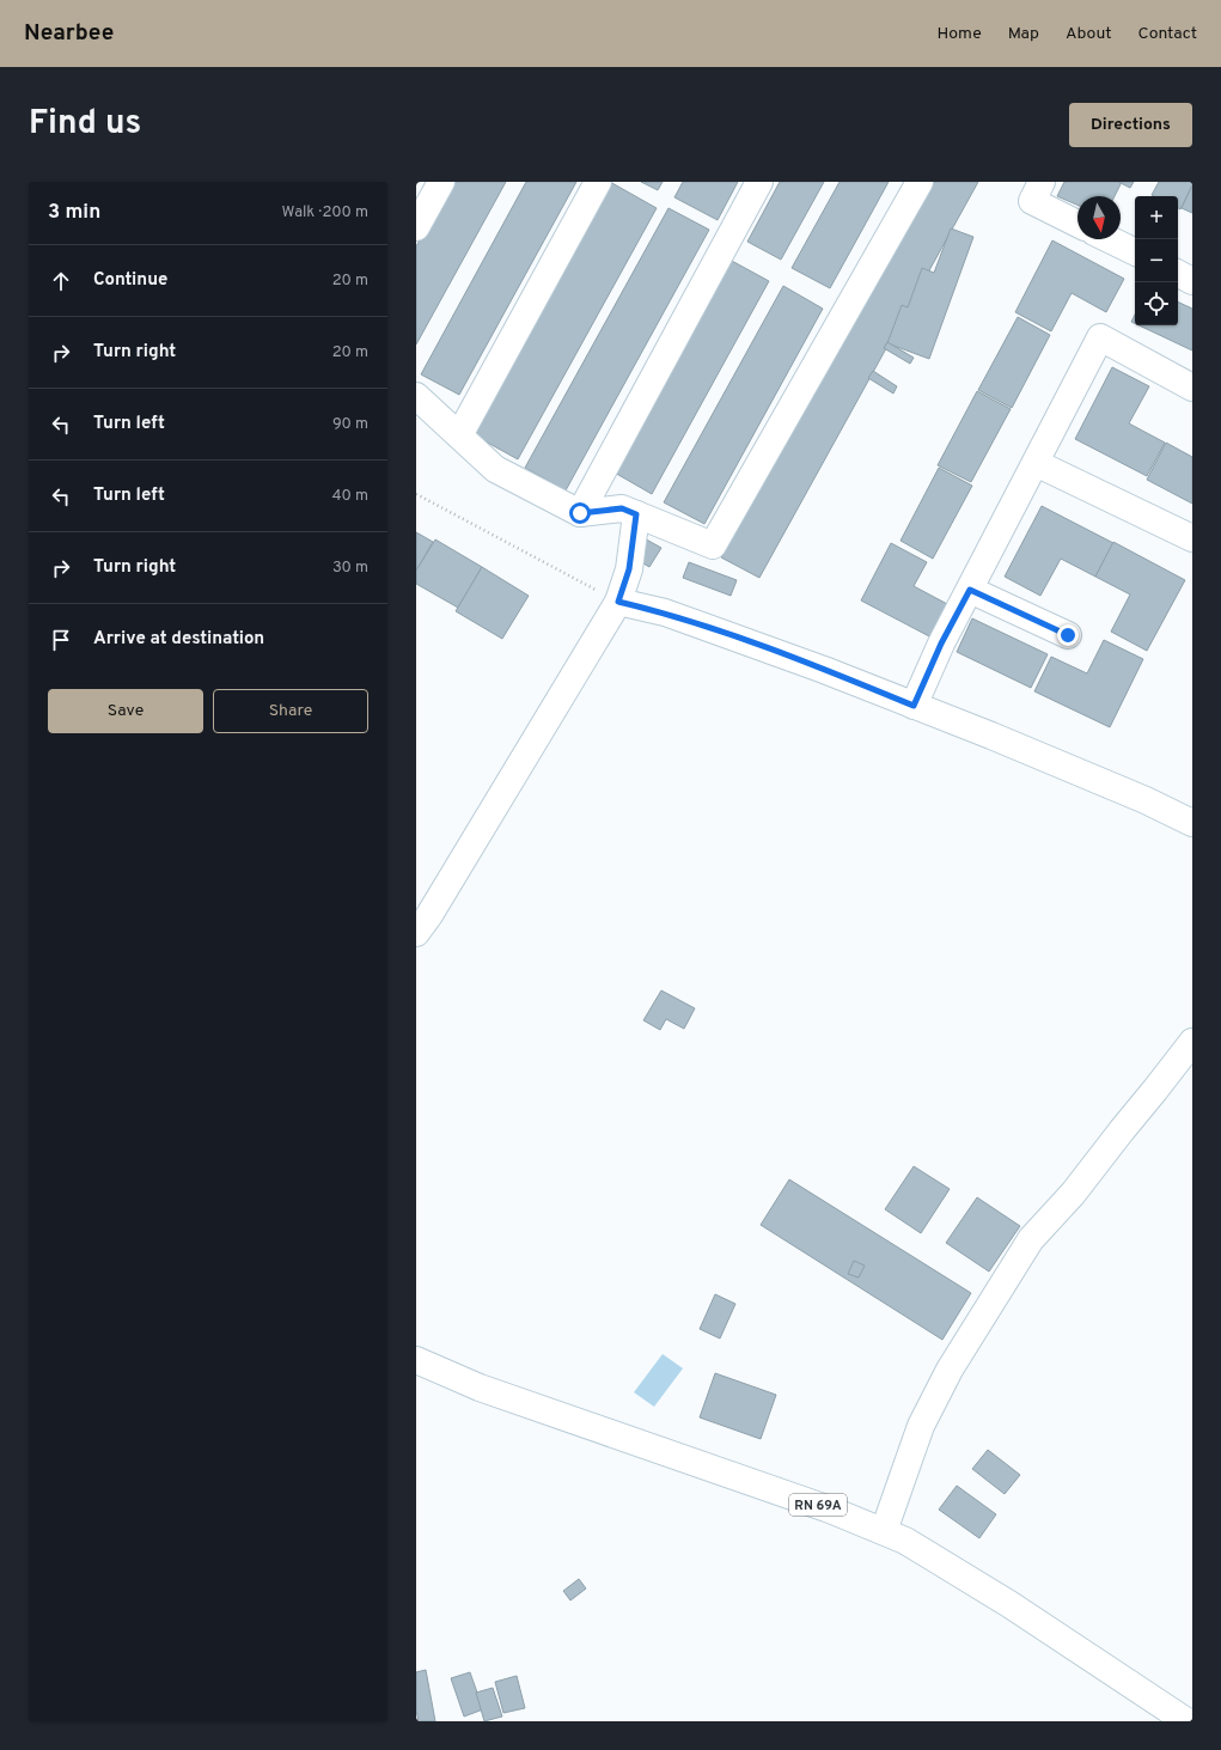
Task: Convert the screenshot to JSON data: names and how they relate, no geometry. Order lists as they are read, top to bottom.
{
  "streets": {
    "street": ["RN 69A"]
  },
  "north": "bottom",
  "page": {
    "header": "Nearbee",
    "nav": [
      "Home",
      "Map",
      "About",
      "Contact"
    ],
    "title": "Find us",
    "buttons": [
      "Directions",
      ["Save", "Share"]
    ],
    "heading": ["3 min", "Walk · 200 m"],
    "map_buttons": ["+", "−"],
    "list": [
      ["Continue", "20 m"],
      ["Turn right", "20 m"],
      ["Turn left", "90 m"],
      ["Turn left", "40 m"],
      ["Turn right", "30 m"],
      "Arrive at destination"
    ]
  }
}
